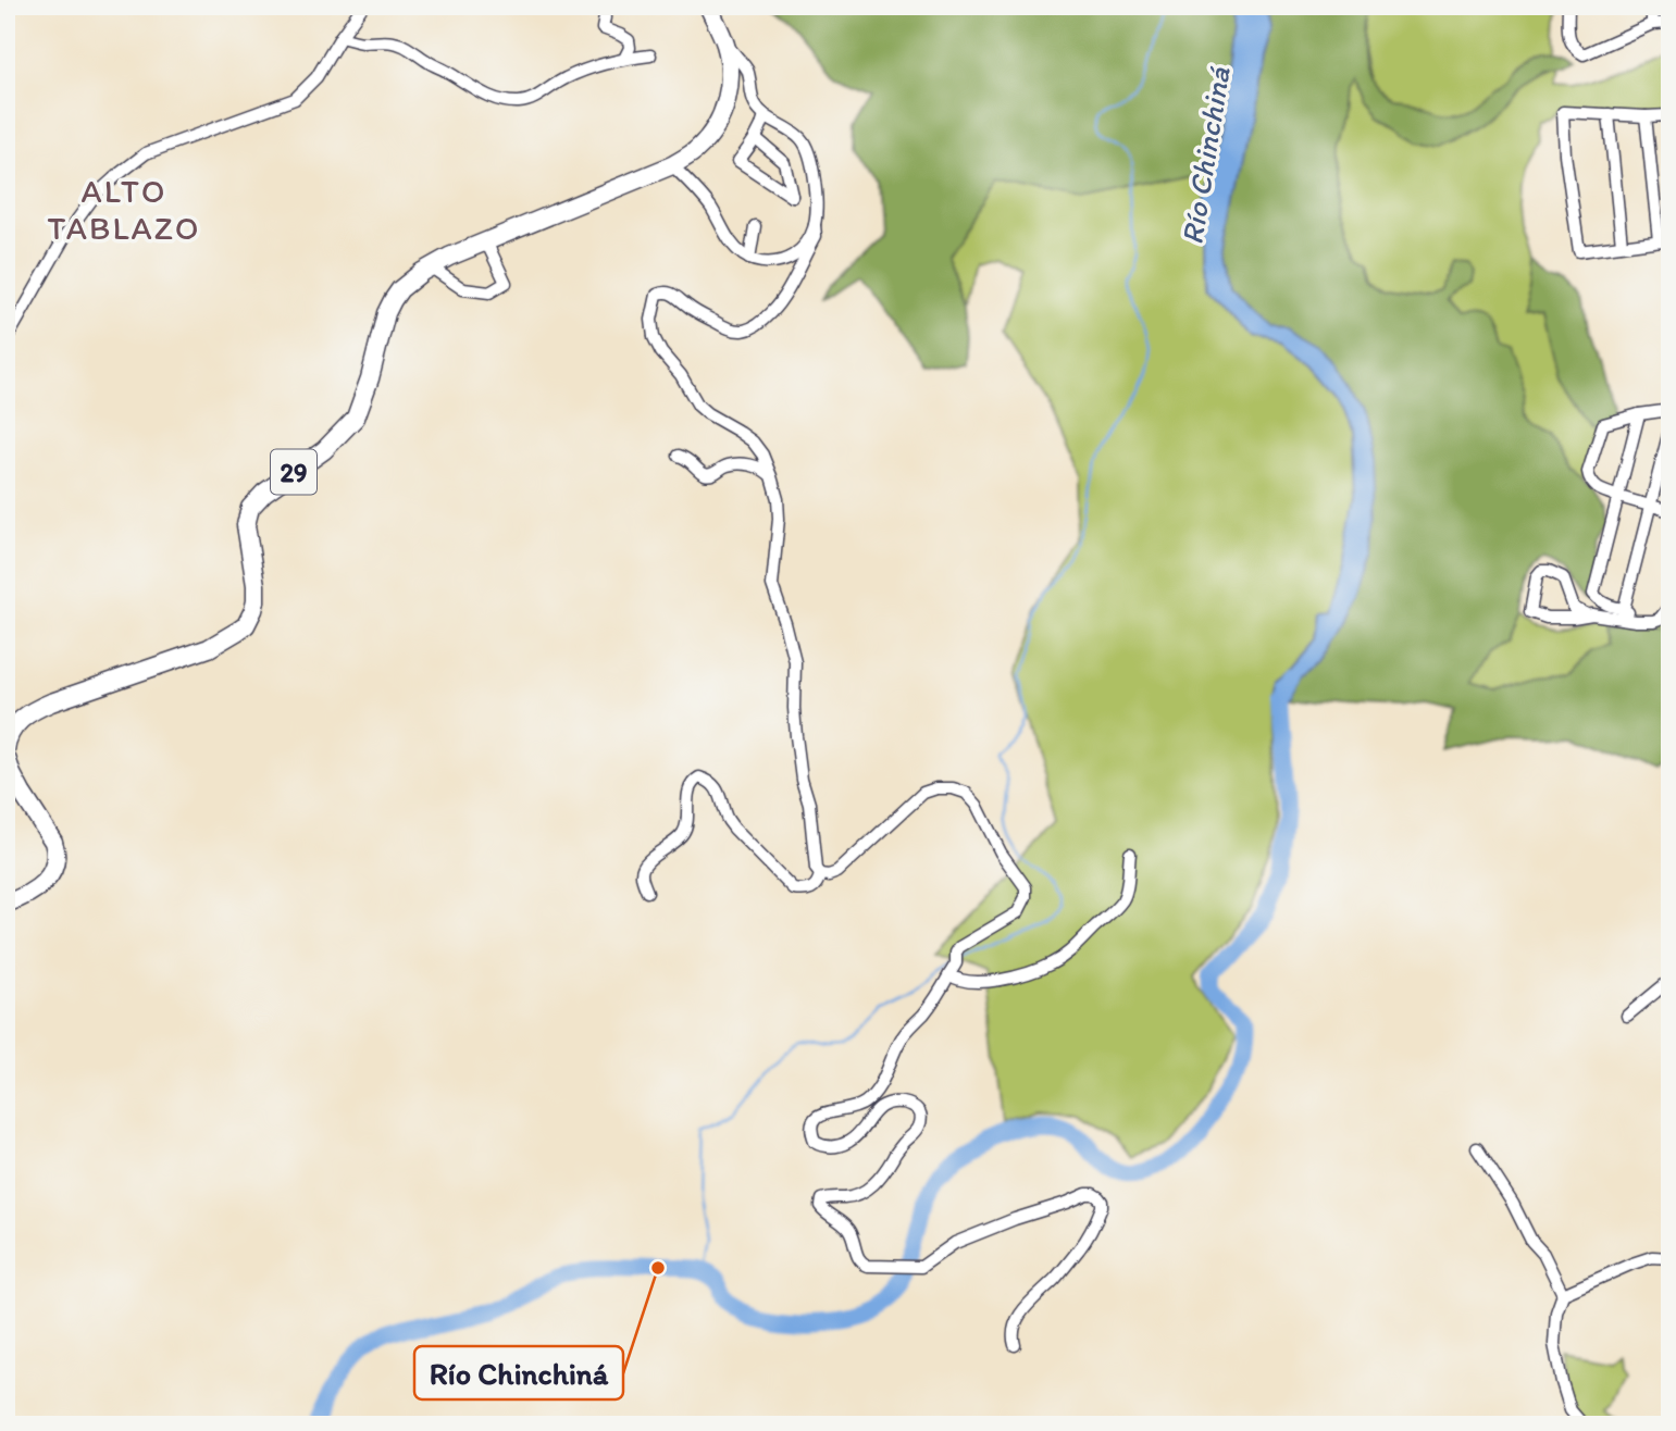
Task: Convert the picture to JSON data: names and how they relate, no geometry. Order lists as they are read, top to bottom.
{
  "streets": {
    "main road": ["29"]
  },
  "districts": ["ALTO TABLAZO"],
  "water": ["Río Chinchiná"],
  "places": ["Río Chinchiná"]
}
